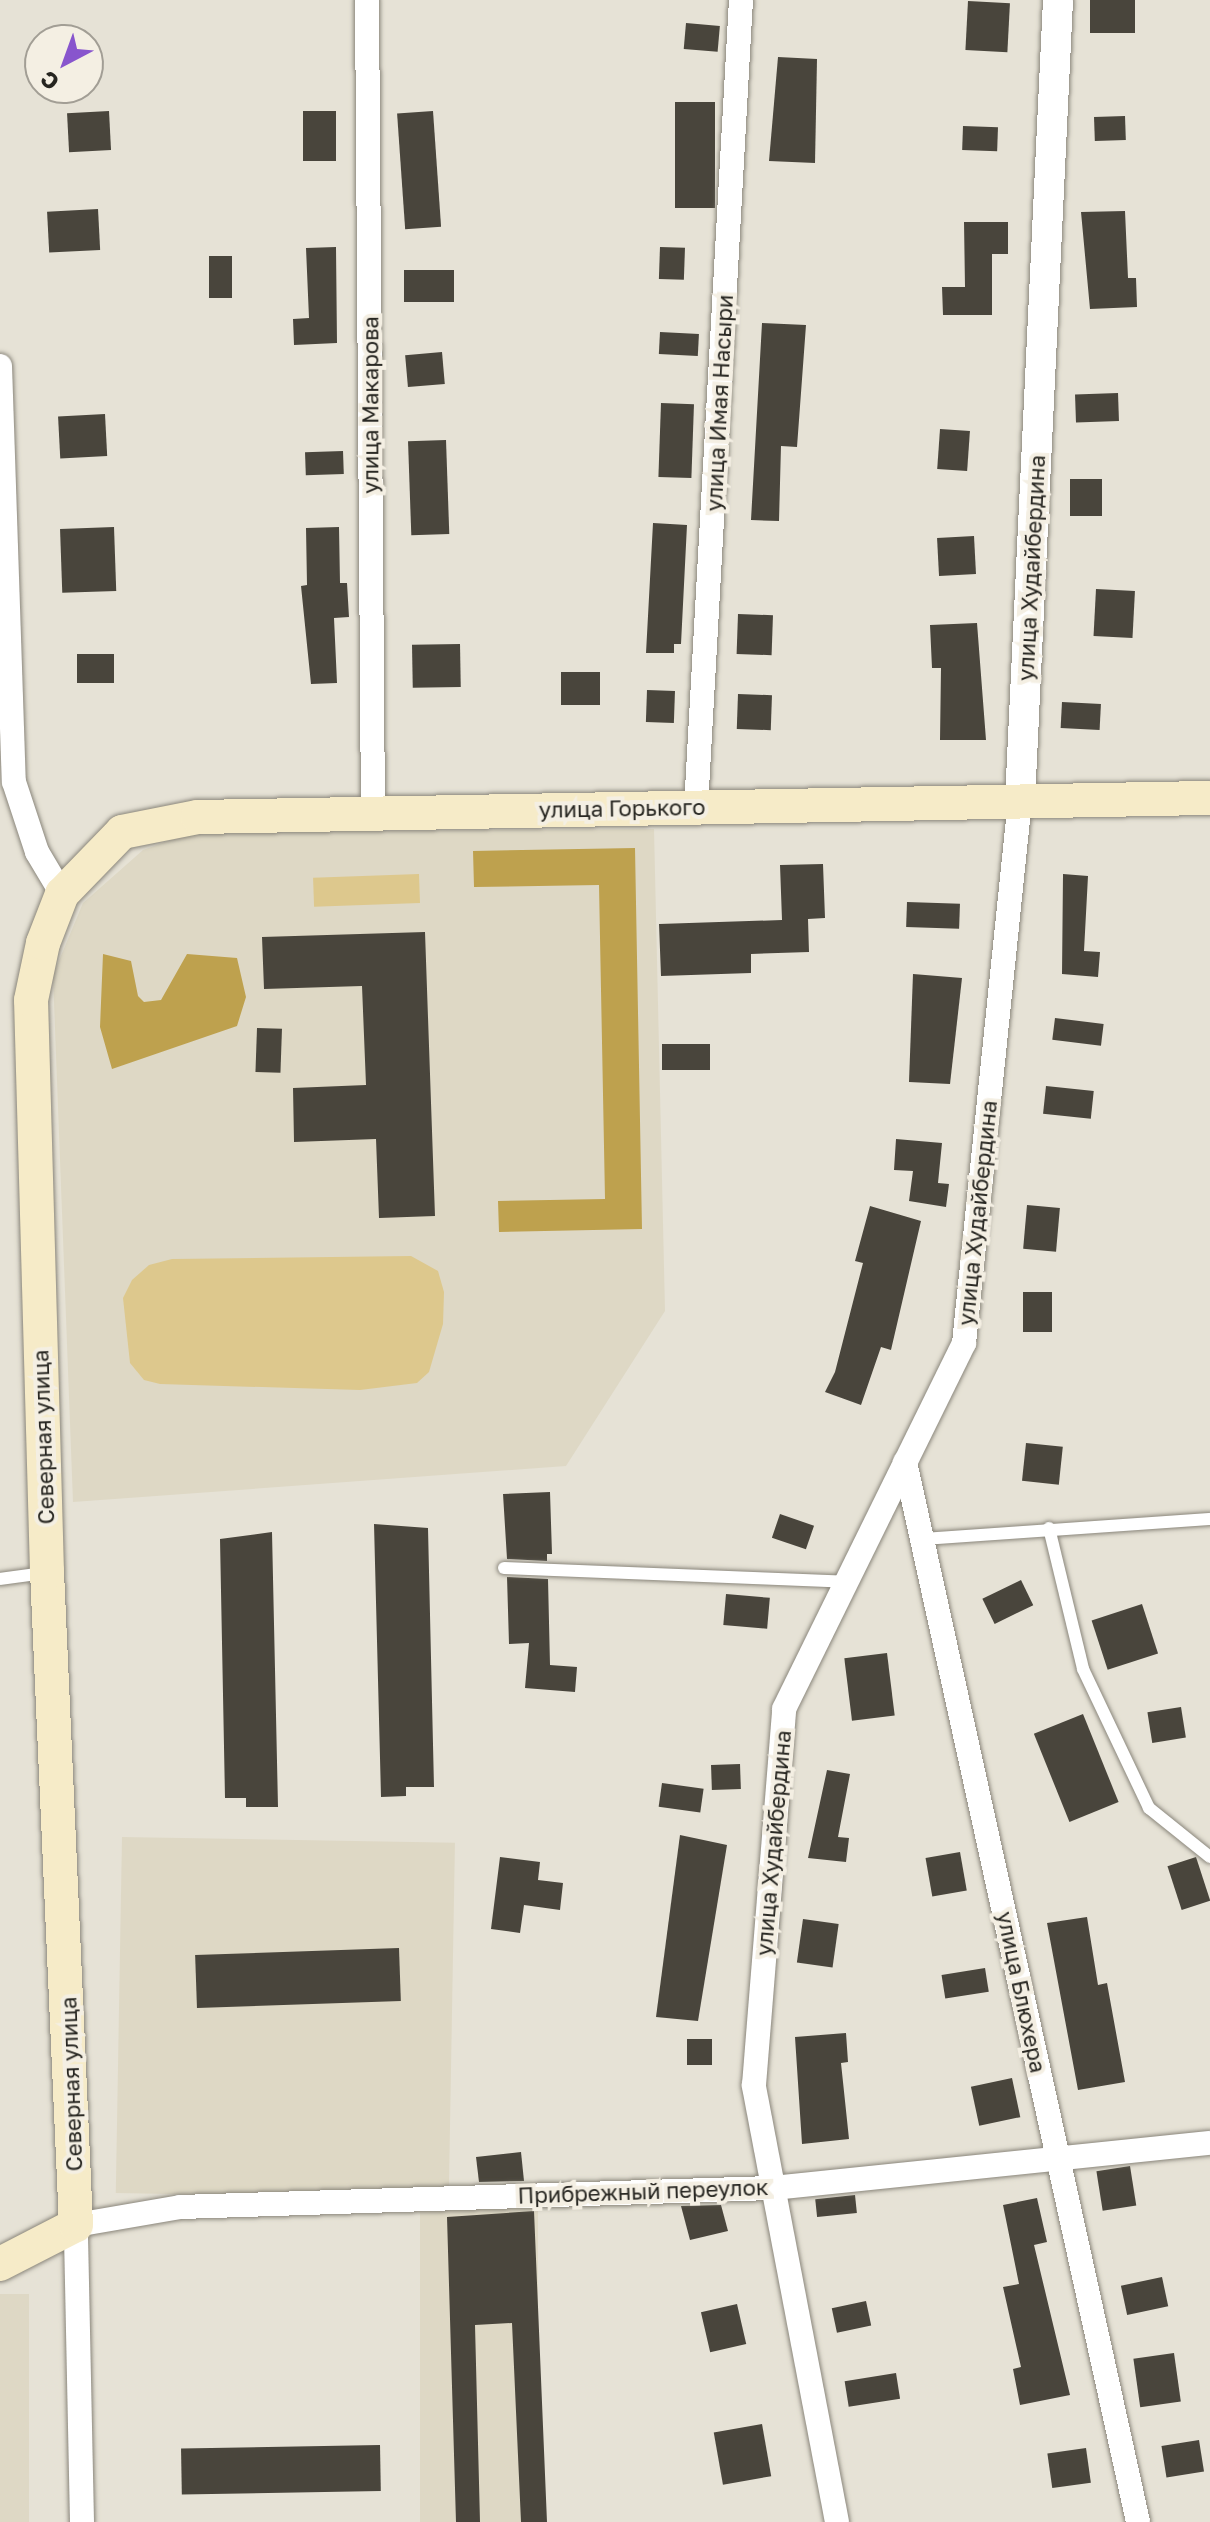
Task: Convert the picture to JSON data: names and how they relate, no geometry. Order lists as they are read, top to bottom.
{
  "streets": {
    "main road": ["улица Горького", "Северная улица"],
    "street": [
      "улица Имая Насыри",
      "улица Макарова",
      "улица Худайбердина",
      "улица Блюхера",
      "Прибрежный переулок"
    ]
  },
  "crossings": [
    ["улица Имая Насыри", "улица Горького"],
    ["улица Макарова", "улица Горького"],
    ["улица Худайбердина", "улица Горького"],
    ["улица Худайбердина", "улица Блюхера"],
    ["улица Худайбердина", "Прибрежный переулок"],
    ["улица Горького", "Северная улица"],
    ["Северная улица", "Прибрежный переулок"],
    ["улица Блюхера", "Прибрежный переулок"]
  ],
  "north": "bottom left"
}
